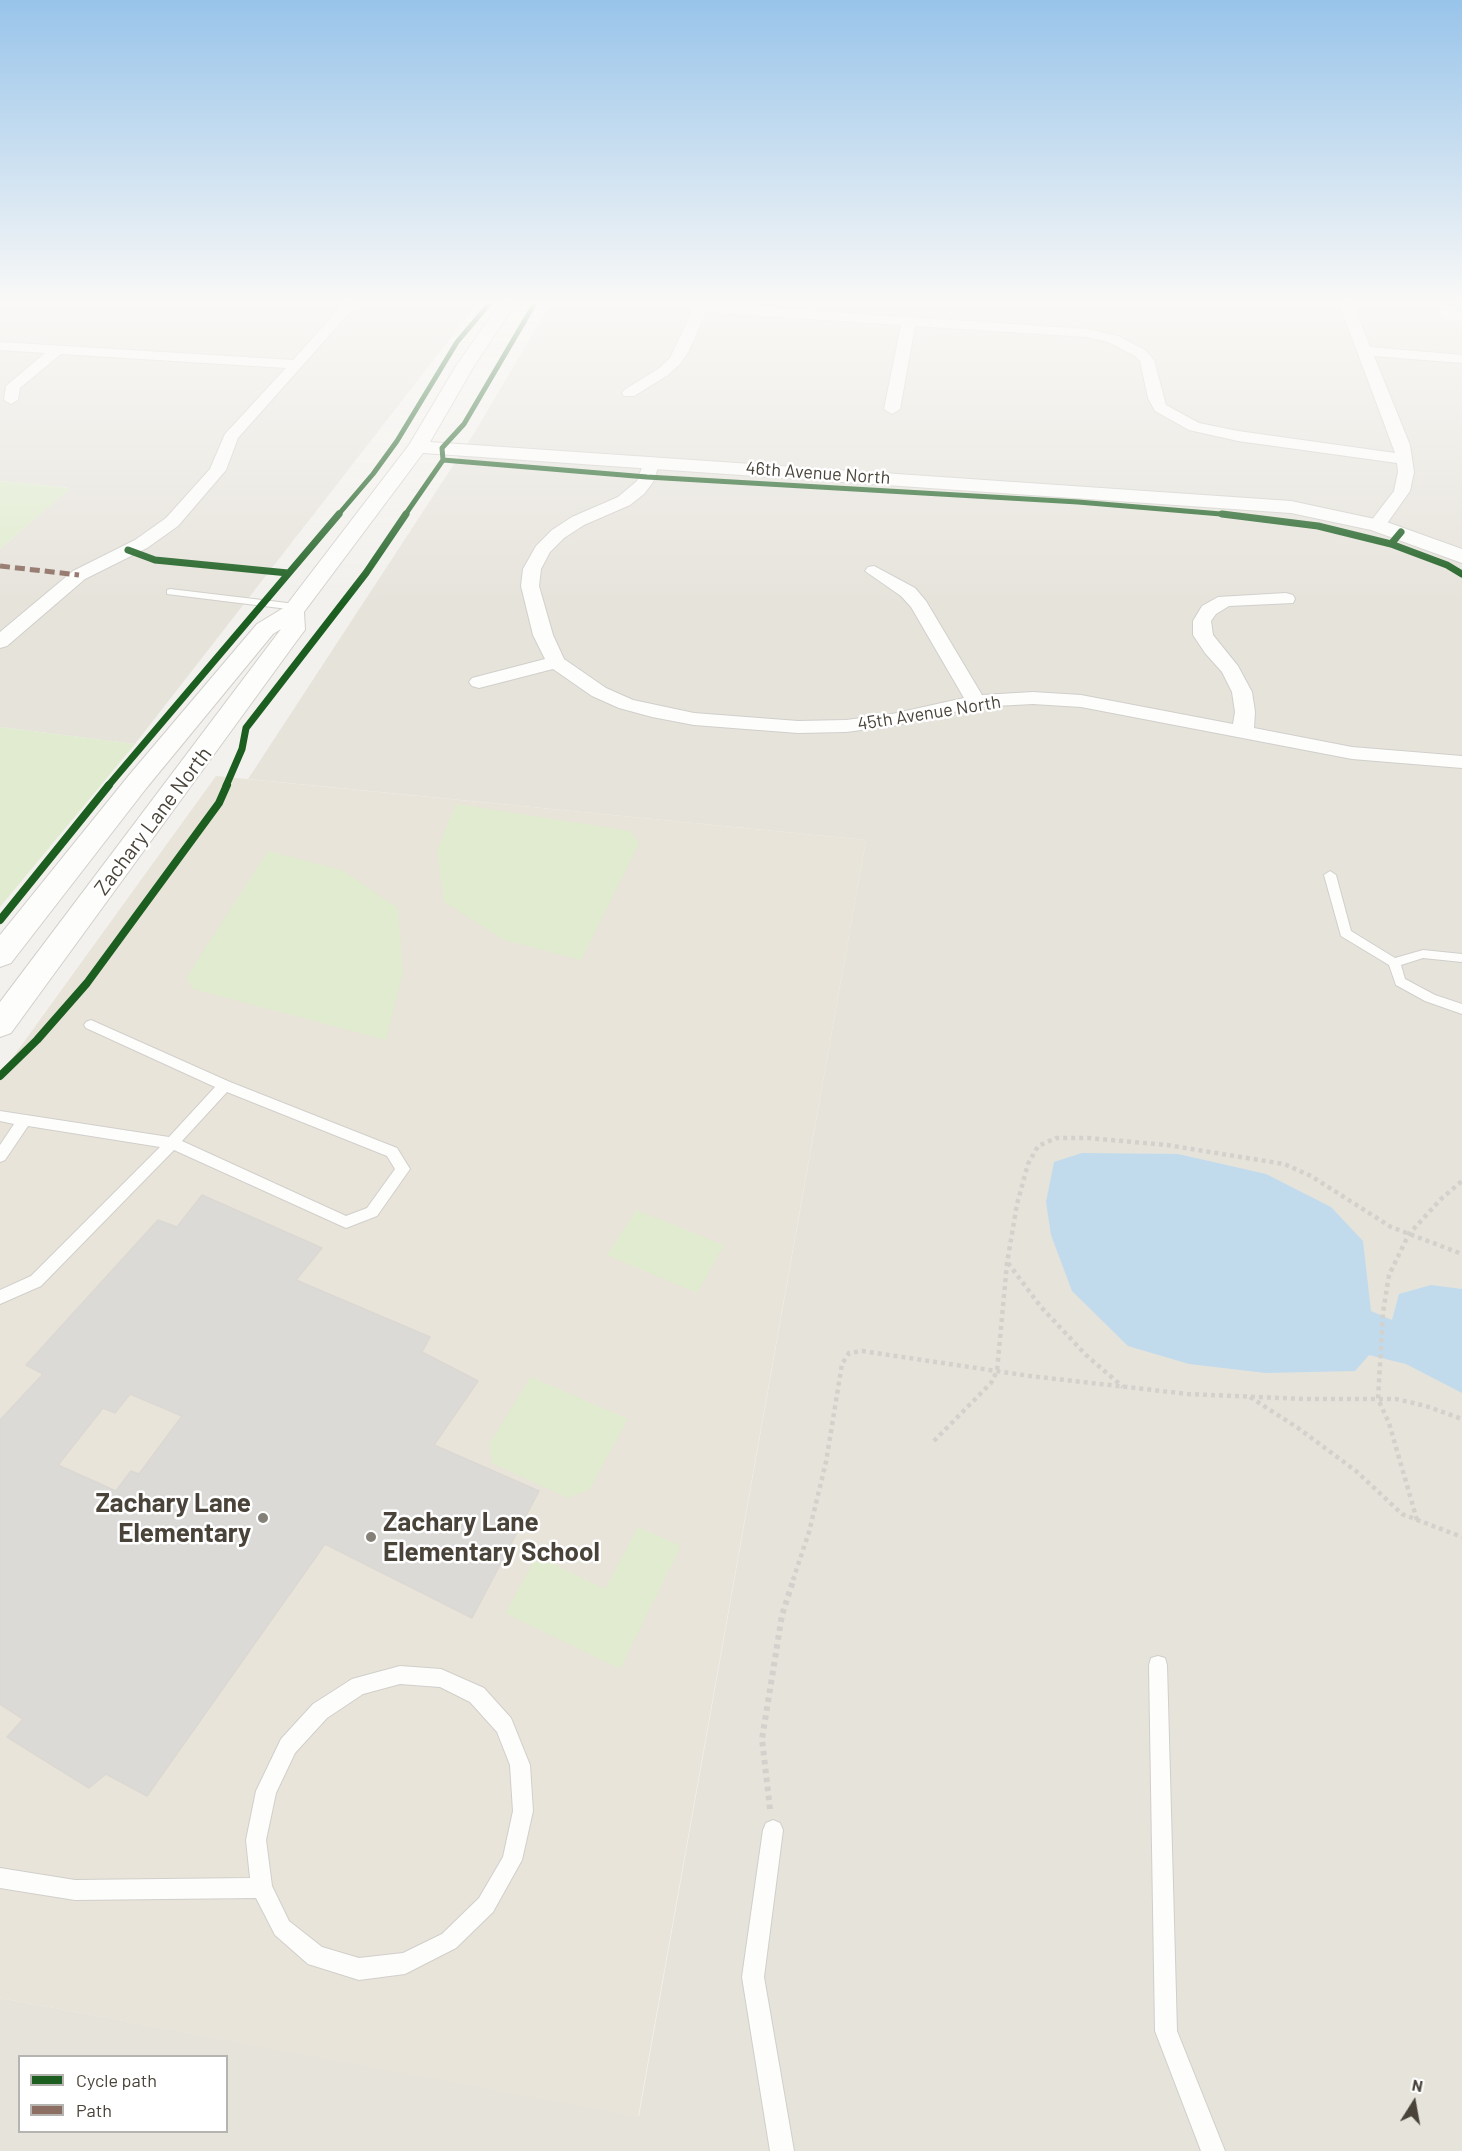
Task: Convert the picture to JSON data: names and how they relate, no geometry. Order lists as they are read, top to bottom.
{
  "streets": {
    "street": ["46th Avenue North", "45th Avenue North", "Zachary Lane North"]
  },
  "crossings": [
    ["46th Avenue North", "Zachary Lane North"]
  ],
  "places": ["Zachary Lane Elementary", "Zachary Lane Elementary School"],
  "legend": ["Cycle path", "Path"],
  "north": "top"
}
